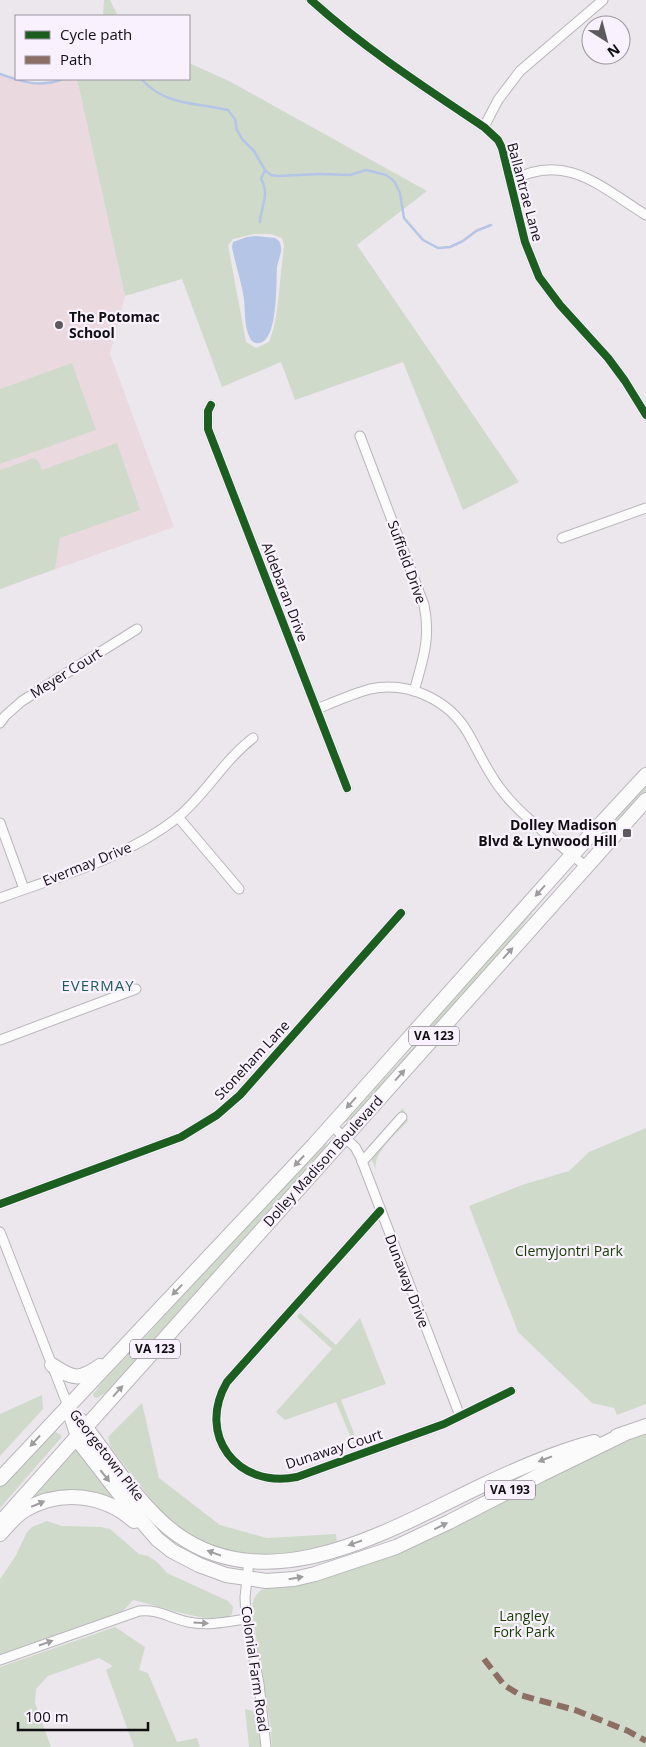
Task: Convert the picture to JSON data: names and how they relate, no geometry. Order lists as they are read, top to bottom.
{
  "streets": {
    "main road": [
      "VA 123",
      "Dolley Madison Boulevard",
      "Georgetown Pike",
      "VA 193"
    ],
    "street": [
      "Ballantrae Lane",
      "Suffield Drive",
      "Aldebaran Drive",
      "Meyer Court",
      "Evermay Drive",
      "Stoneham Lane",
      "Dunaway Drive",
      "Dunaway Court",
      "Colonial Farm Road"
    ]
  },
  "crossings": [
    ["Dolley Madison Boulevard", "Dunaway Drive"],
    ["Dolley Madison Boulevard", "Georgetown Pike"],
    ["Dunaway Drive", "Dunaway Court"],
    ["Georgetown Pike", "Colonial Farm Road"]
  ],
  "districts": ["EVERMAY"],
  "parks": ["Clemyjontri Park", "Langley Fork Park"],
  "places": {
    "other": ["The Potomac School"],
    "transit": ["Dolley Madison Blvd & Lynwood Hill"]
  },
  "legend": ["Cycle path", "Path"],
  "scale_bar": "100 m",
  "north": "bottom right"
}
